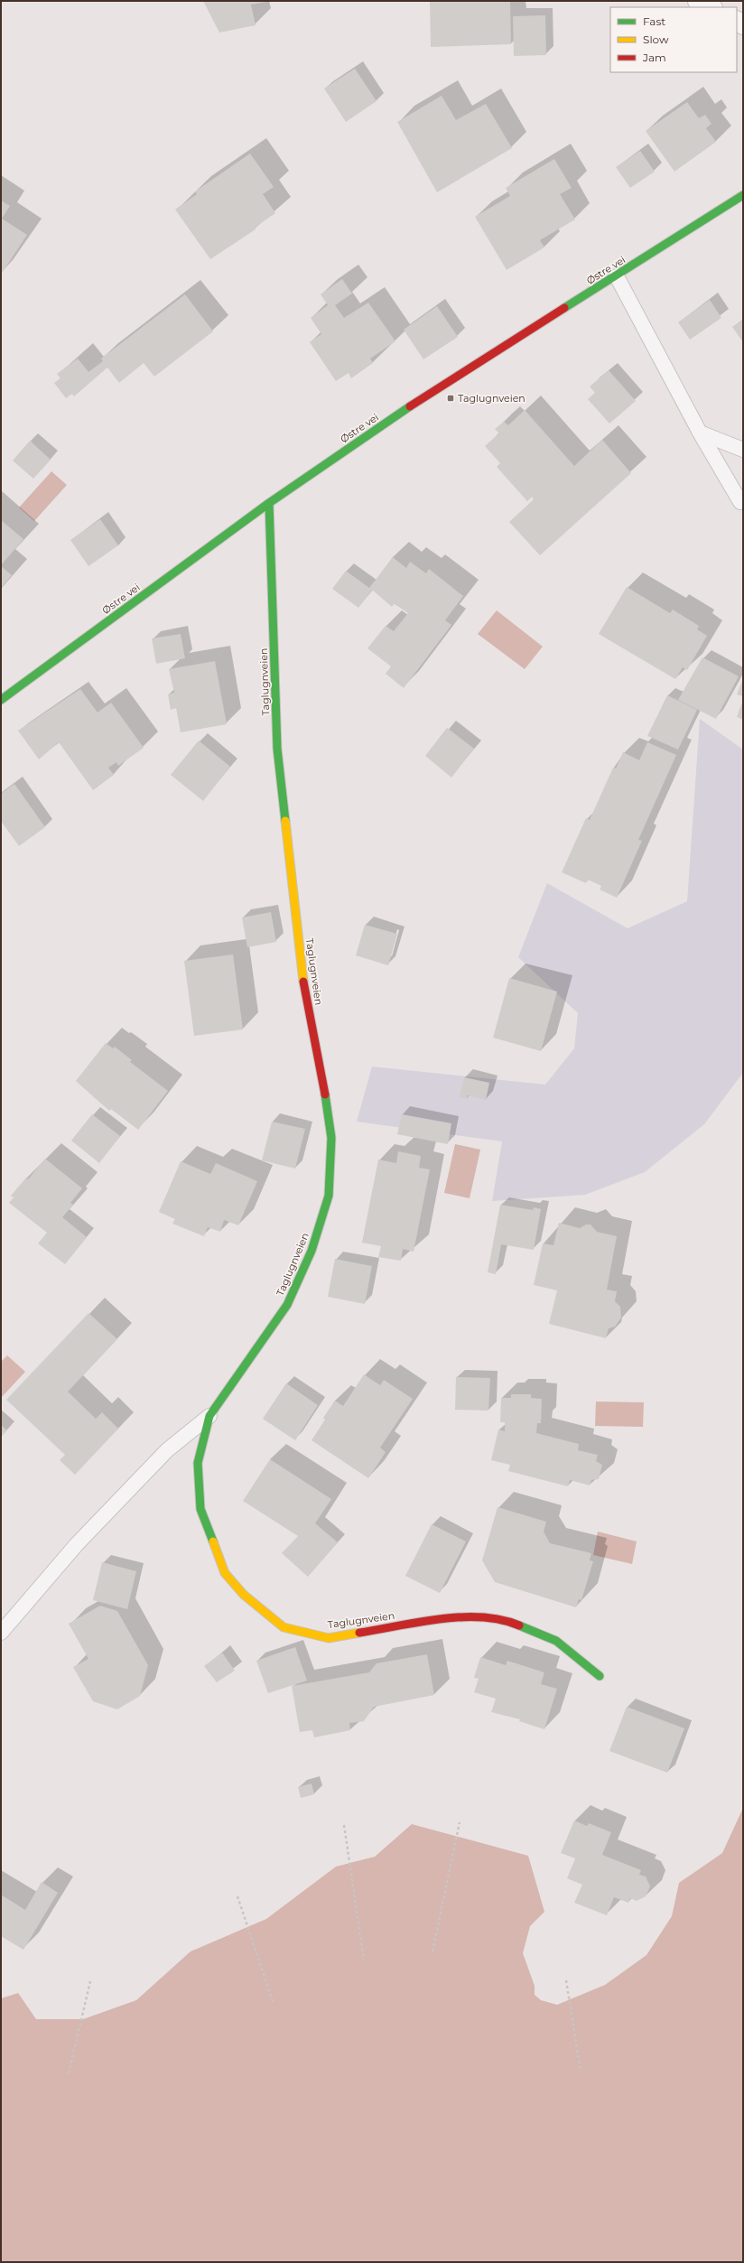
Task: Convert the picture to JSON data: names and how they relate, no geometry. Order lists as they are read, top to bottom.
{
  "streets": {
    "street": ["Østre vei", "Taglugnveien"]
  },
  "crossings": [
    ["Østre vei", "Taglugnveien"]
  ],
  "places": {
    "transit": ["Taglugnveien"]
  },
  "legend": ["Fast", "Slow", "Jam"]
}
